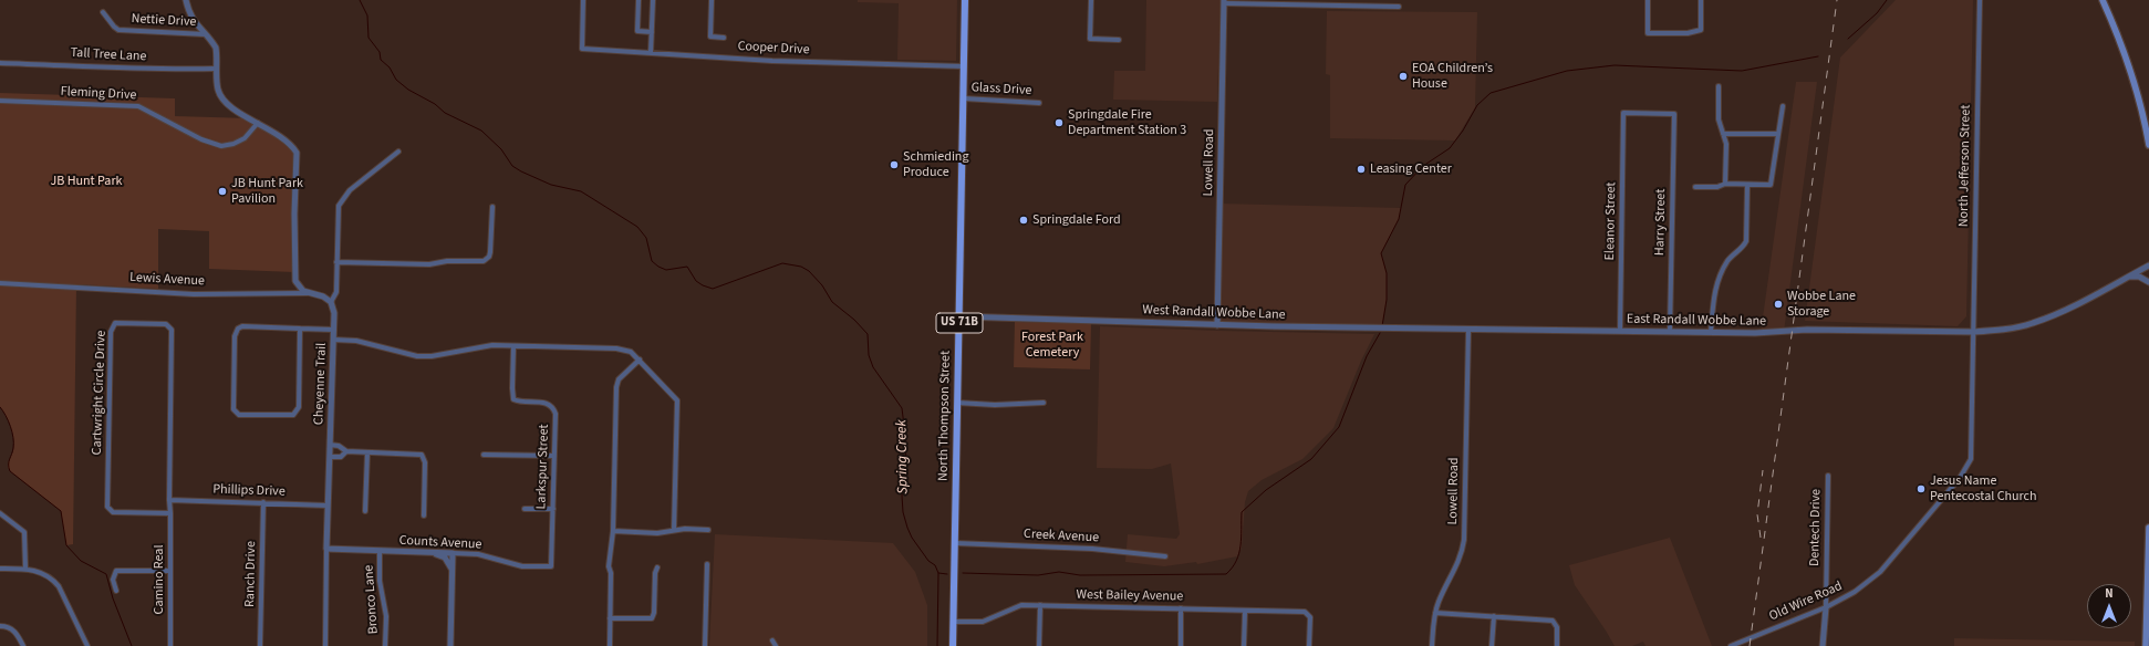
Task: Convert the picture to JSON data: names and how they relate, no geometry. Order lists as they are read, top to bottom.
{
  "streets": {
    "main road": ["US 71B", "North Thompson Street"],
    "street": [
      "Nettie Drive",
      "Cooper Drive",
      "Tall Tree Lane",
      "Glass Drive",
      "Fleming Drive",
      "Lowell Road",
      "North Jefferson Street",
      "Eleanor Street",
      "Harry Street",
      "Lewis Avenue",
      "West Randall Wobbe Lane",
      "East Randall Wobbe Lane",
      "Cheyenne Trail",
      "Cartwright Circle Drive",
      "Larkspur Street",
      "Phillips Drive",
      "Dentech Drive",
      "Creek Avenue",
      "Counts Avenue",
      "Ranch Drive",
      "Camino Real",
      "West Bailey Avenue",
      "Bronco Lane",
      "Old Wire Road"
    ]
  },
  "crossings": [
    ["Cooper Drive", "North Thompson Street"],
    ["Glass Drive", "North Thompson Street"],
    ["Lowell Road", "West Randall Wobbe Lane"],
    ["Lowell Road", "East Randall Wobbe Lane"],
    ["North Jefferson Street", "East Randall Wobbe Lane"],
    ["North Jefferson Street", "Old Wire Road"],
    ["Eleanor Street", "Harry Street"],
    ["Eleanor Street", "East Randall Wobbe Lane"],
    ["Harry Street", "East Randall Wobbe Lane"],
    ["Lewis Avenue", "Cheyenne Trail"],
    ["West Randall Wobbe Lane", "East Randall Wobbe Lane"],
    ["West Randall Wobbe Lane", "North Thompson Street"],
    ["East Randall Wobbe Lane", "Old Wire Road"],
    ["Cheyenne Trail", "Phillips Drive"],
    ["Cheyenne Trail", "Counts Avenue"],
    ["Cartwright Circle Drive", "Phillips Drive"],
    ["Cartwright Circle Drive", "Camino Real"],
    ["North Thompson Street", "Creek Avenue"],
    ["North Thompson Street", "West Bailey Avenue"],
    ["Larkspur Street", "Counts Avenue"],
    ["Phillips Drive", "Ranch Drive"],
    ["Dentech Drive", "Old Wire Road"],
    ["Counts Avenue", "Bronco Lane"]
  ],
  "water": ["Spring Creek"],
  "parks": ["JB Hunt Park", "Forest Park Cemetery"],
  "places": [
    "EOA Children’s House",
    "Springdale Fire Department Station 3",
    "Schmieding Produce",
    "Leasing Center",
    "JB Hunt Park Pavilion",
    "Springdale Ford",
    "Wobbe Lane Storage",
    "Jesus Name Pentecostal Church"
  ],
  "north": "top"
}
